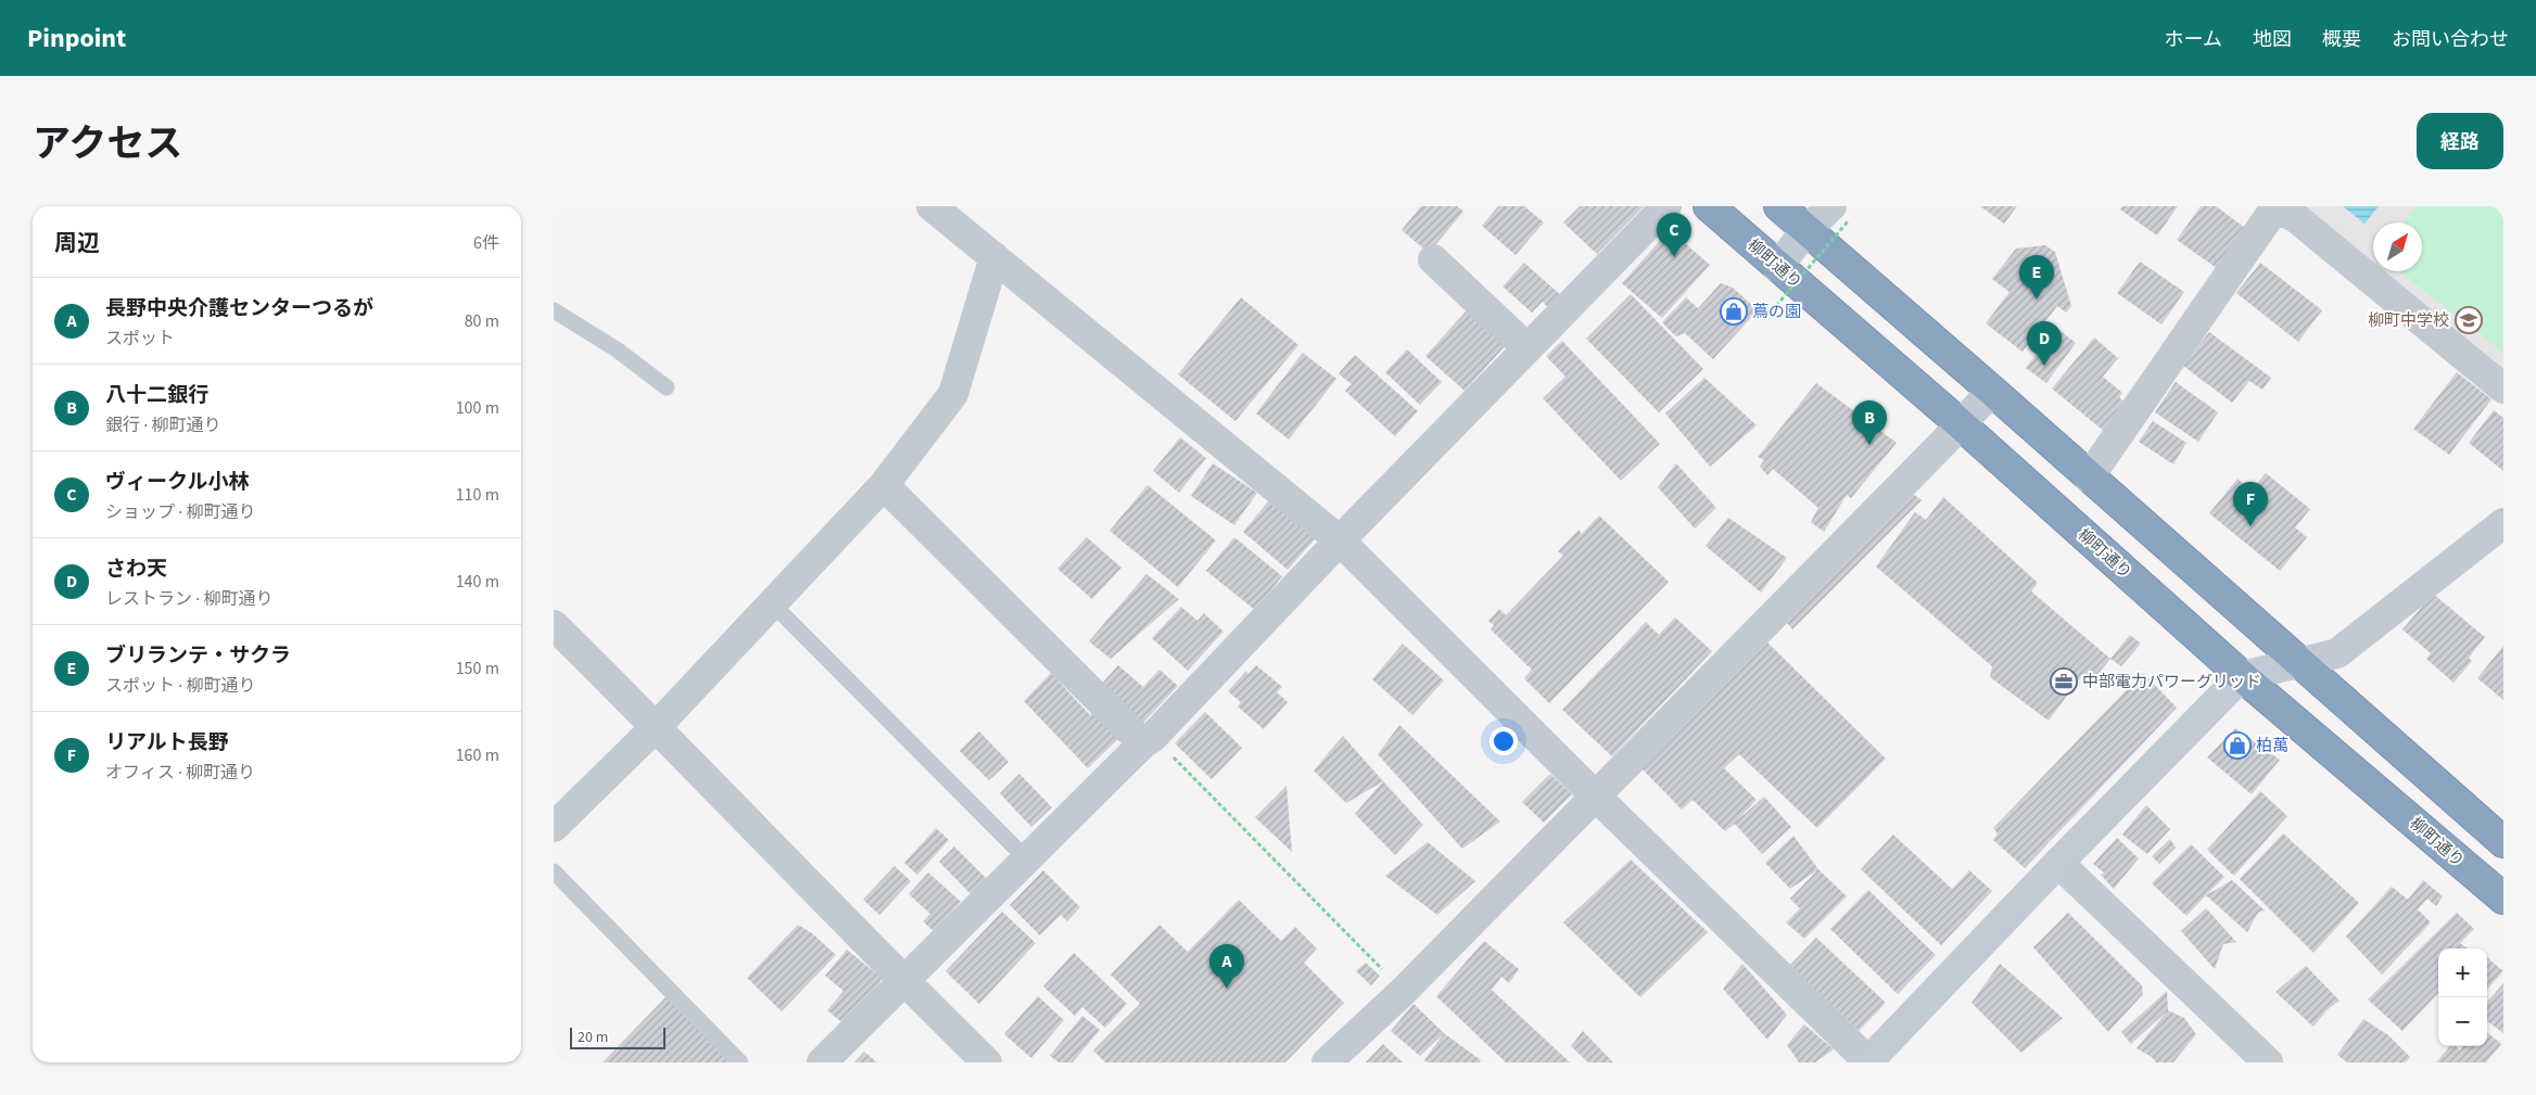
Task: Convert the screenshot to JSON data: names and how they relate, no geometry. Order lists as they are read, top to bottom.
{
  "streets": {
    "highway": ["柳町通り"]
  },
  "places": {
    "shop": ["蔦の園", "柏萬"],
    "school or university": ["柳町中学校"],
    "office": ["中部電力パワーグリッド"]
  },
  "scale_bar": "20 m",
  "north": "top right",
  "page": {
    "header": "Pinpoint",
    "nav": [
      "ホーム",
      "地図",
      "概要",
      "お問い合わせ"
    ],
    "title": "アクセス",
    "buttons": "経路",
    "heading": ["周辺", "6件"],
    "pins": [
      "C",
      "E",
      "D",
      "B",
      "F",
      "A"
    ],
    "list": [
      {
        "mark": "A",
        "name": "長野中央介護センターつるが",
        "note": "スポット",
        "value": "80 m"
      },
      {
        "mark": "B",
        "name": "八十二銀行",
        "note": "銀行 · 柳町通り",
        "value": "100 m"
      },
      {
        "mark": "C",
        "name": "ヴィークル小林",
        "note": "ショップ · 柳町通り",
        "value": "110 m"
      },
      {
        "mark": "D",
        "name": "さわ天",
        "note": "レストラン · 柳町通り",
        "value": "140 m"
      },
      {
        "mark": "E",
        "name": "ブリランテ・サクラ",
        "note": "スポット · 柳町通り",
        "value": "150 m"
      },
      {
        "mark": "F",
        "name": "リアルト長野",
        "note": "オフィス · 柳町通り",
        "value": "160 m"
      }
    ],
    "map_buttons": ["+", "−"],
    "scale": "20 m"
  }
}
